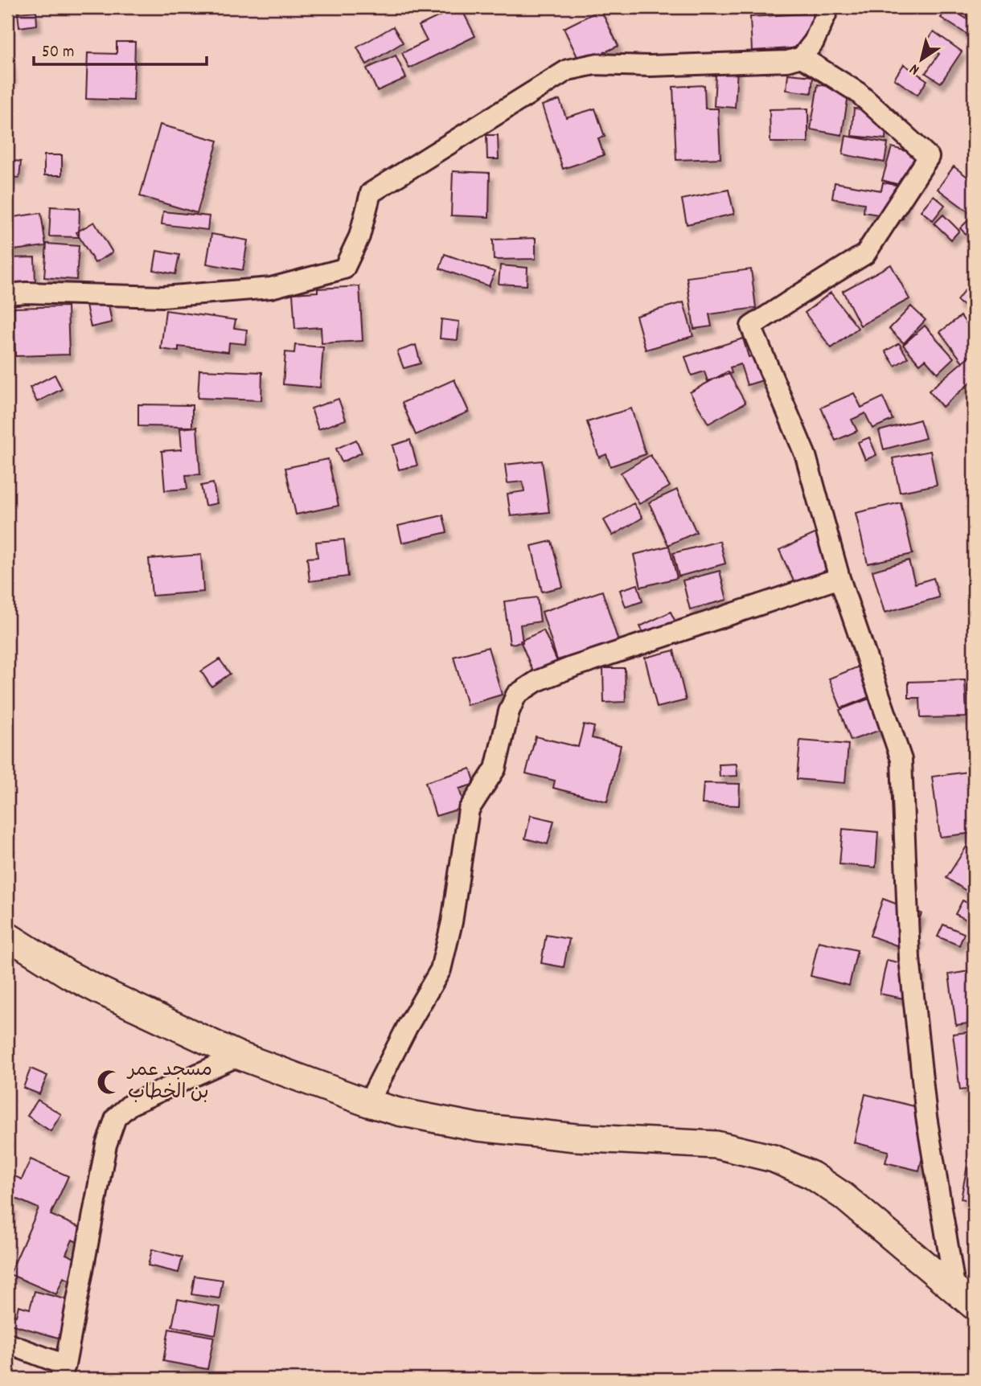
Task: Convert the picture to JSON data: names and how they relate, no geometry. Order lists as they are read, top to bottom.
{
  "places": {
    "mosque": ["مسجد عمر بن الخطاب"]
  },
  "scale_bar": "50 m",
  "north": "bottom left"
}
